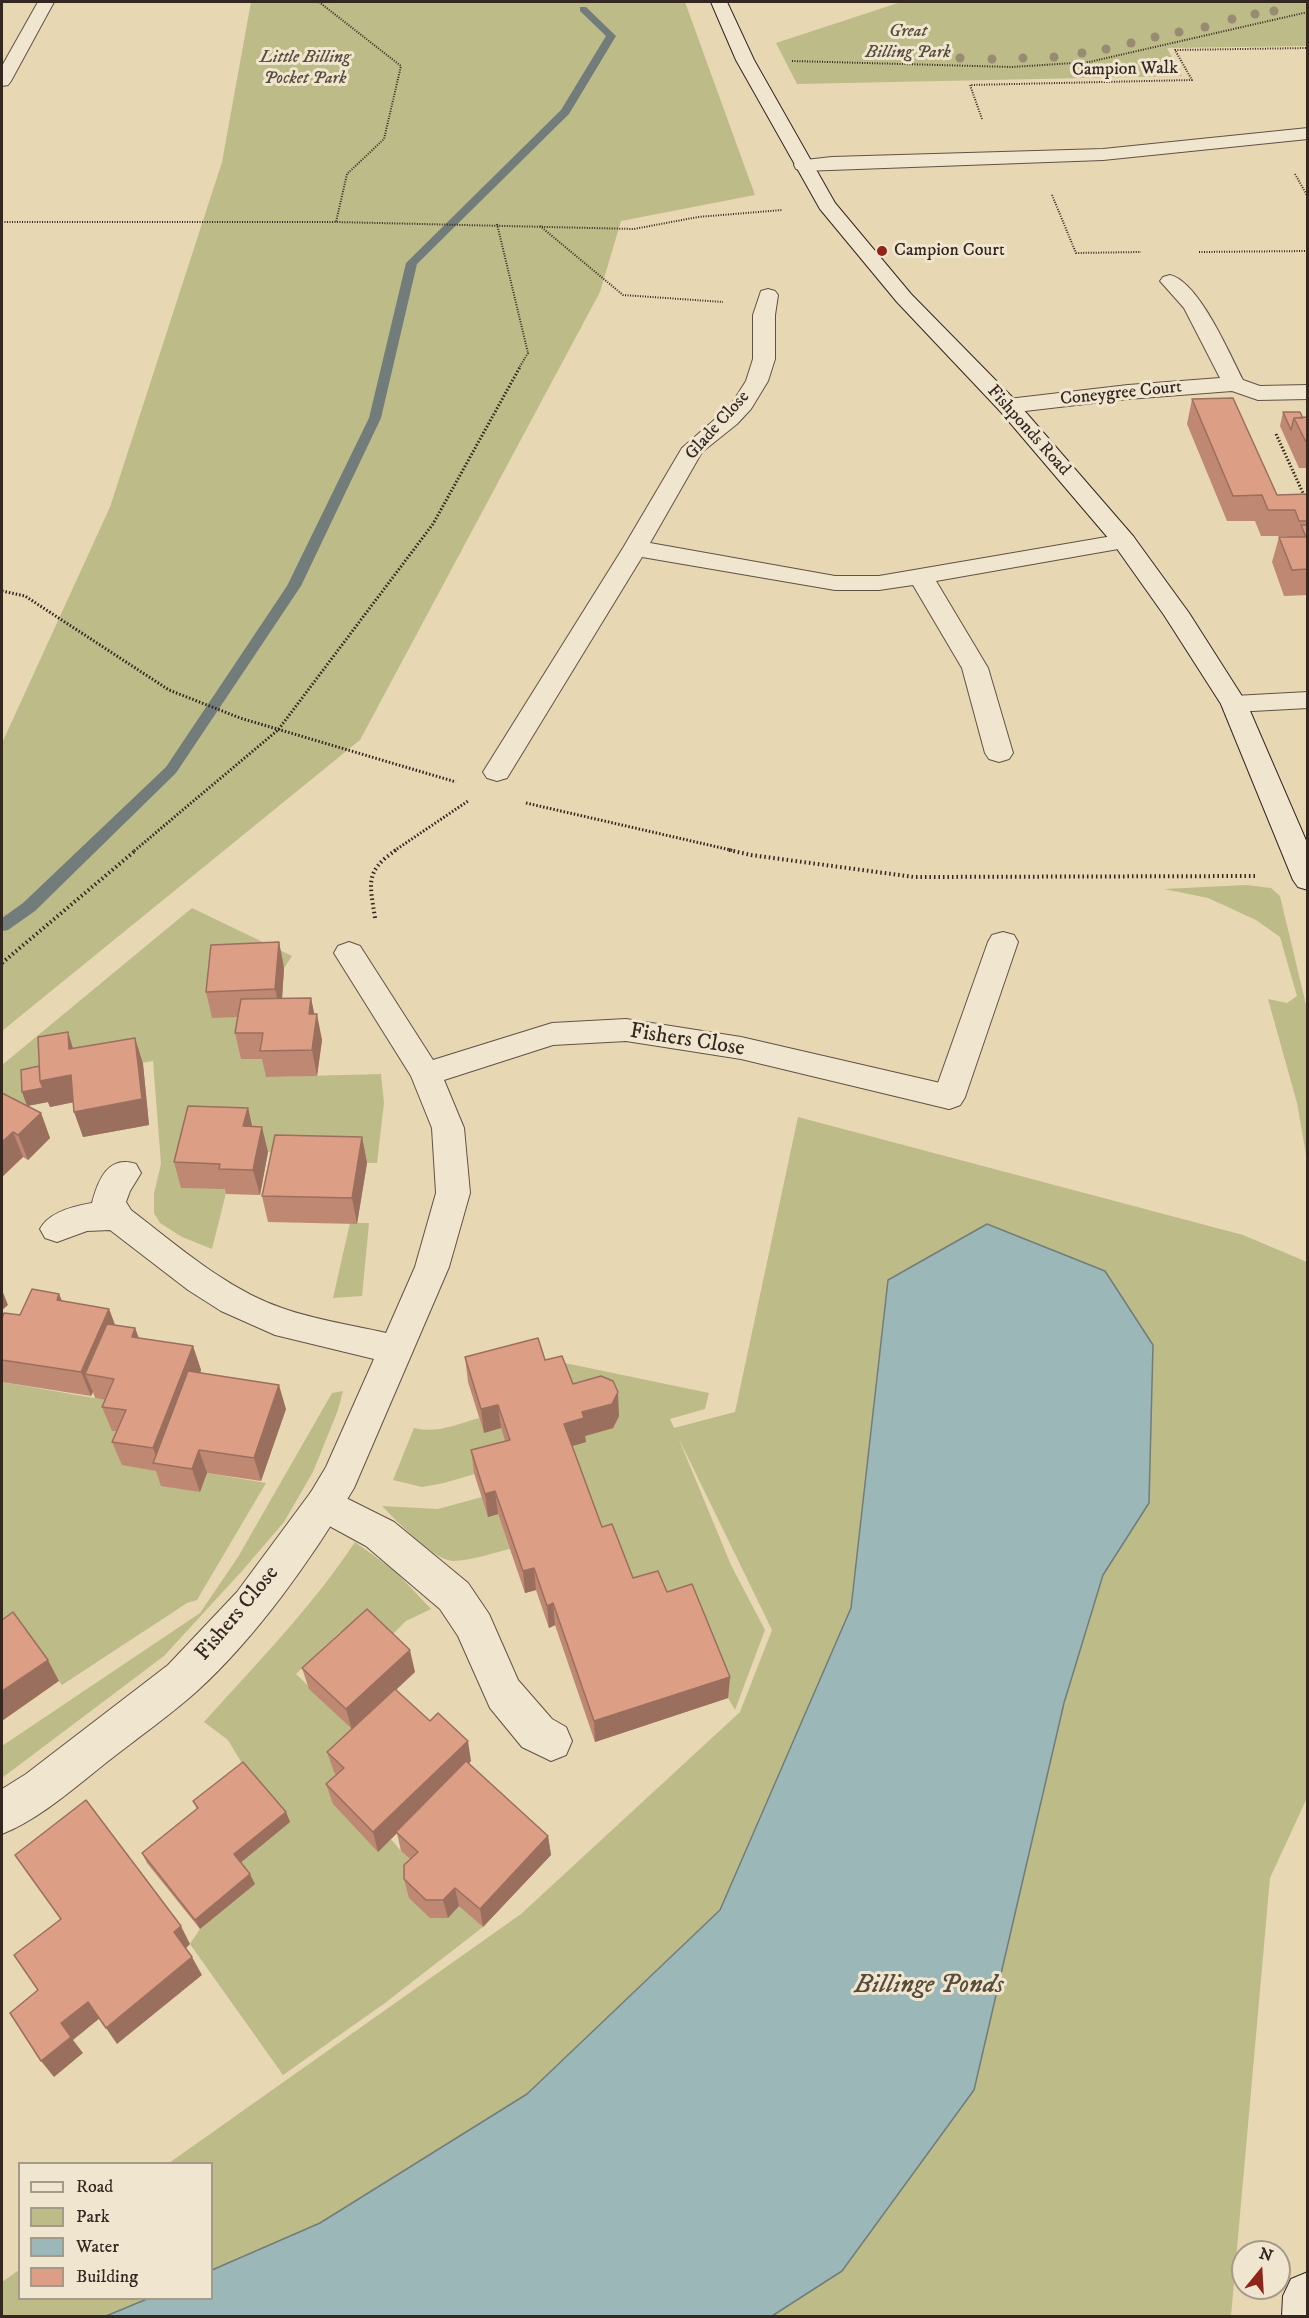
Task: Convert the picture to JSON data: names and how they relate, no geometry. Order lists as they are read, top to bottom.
{
  "streets": {
    "street": [
      "Coneygree Court",
      "Glade Close",
      "Fishponds Road",
      "Fishers Close"
    ],
    "path": ["Campion Walk"]
  },
  "crossings": [
    ["Coneygree Court", "Fishponds Road"]
  ],
  "parks": ["Great Billing Park", "Little Billing Pocket Park", "Billinge Ponds"],
  "places": ["Campion Court"],
  "legend": [
    "Road",
    "Park",
    "Water",
    "Building"
  ],
  "north": "top"
}
